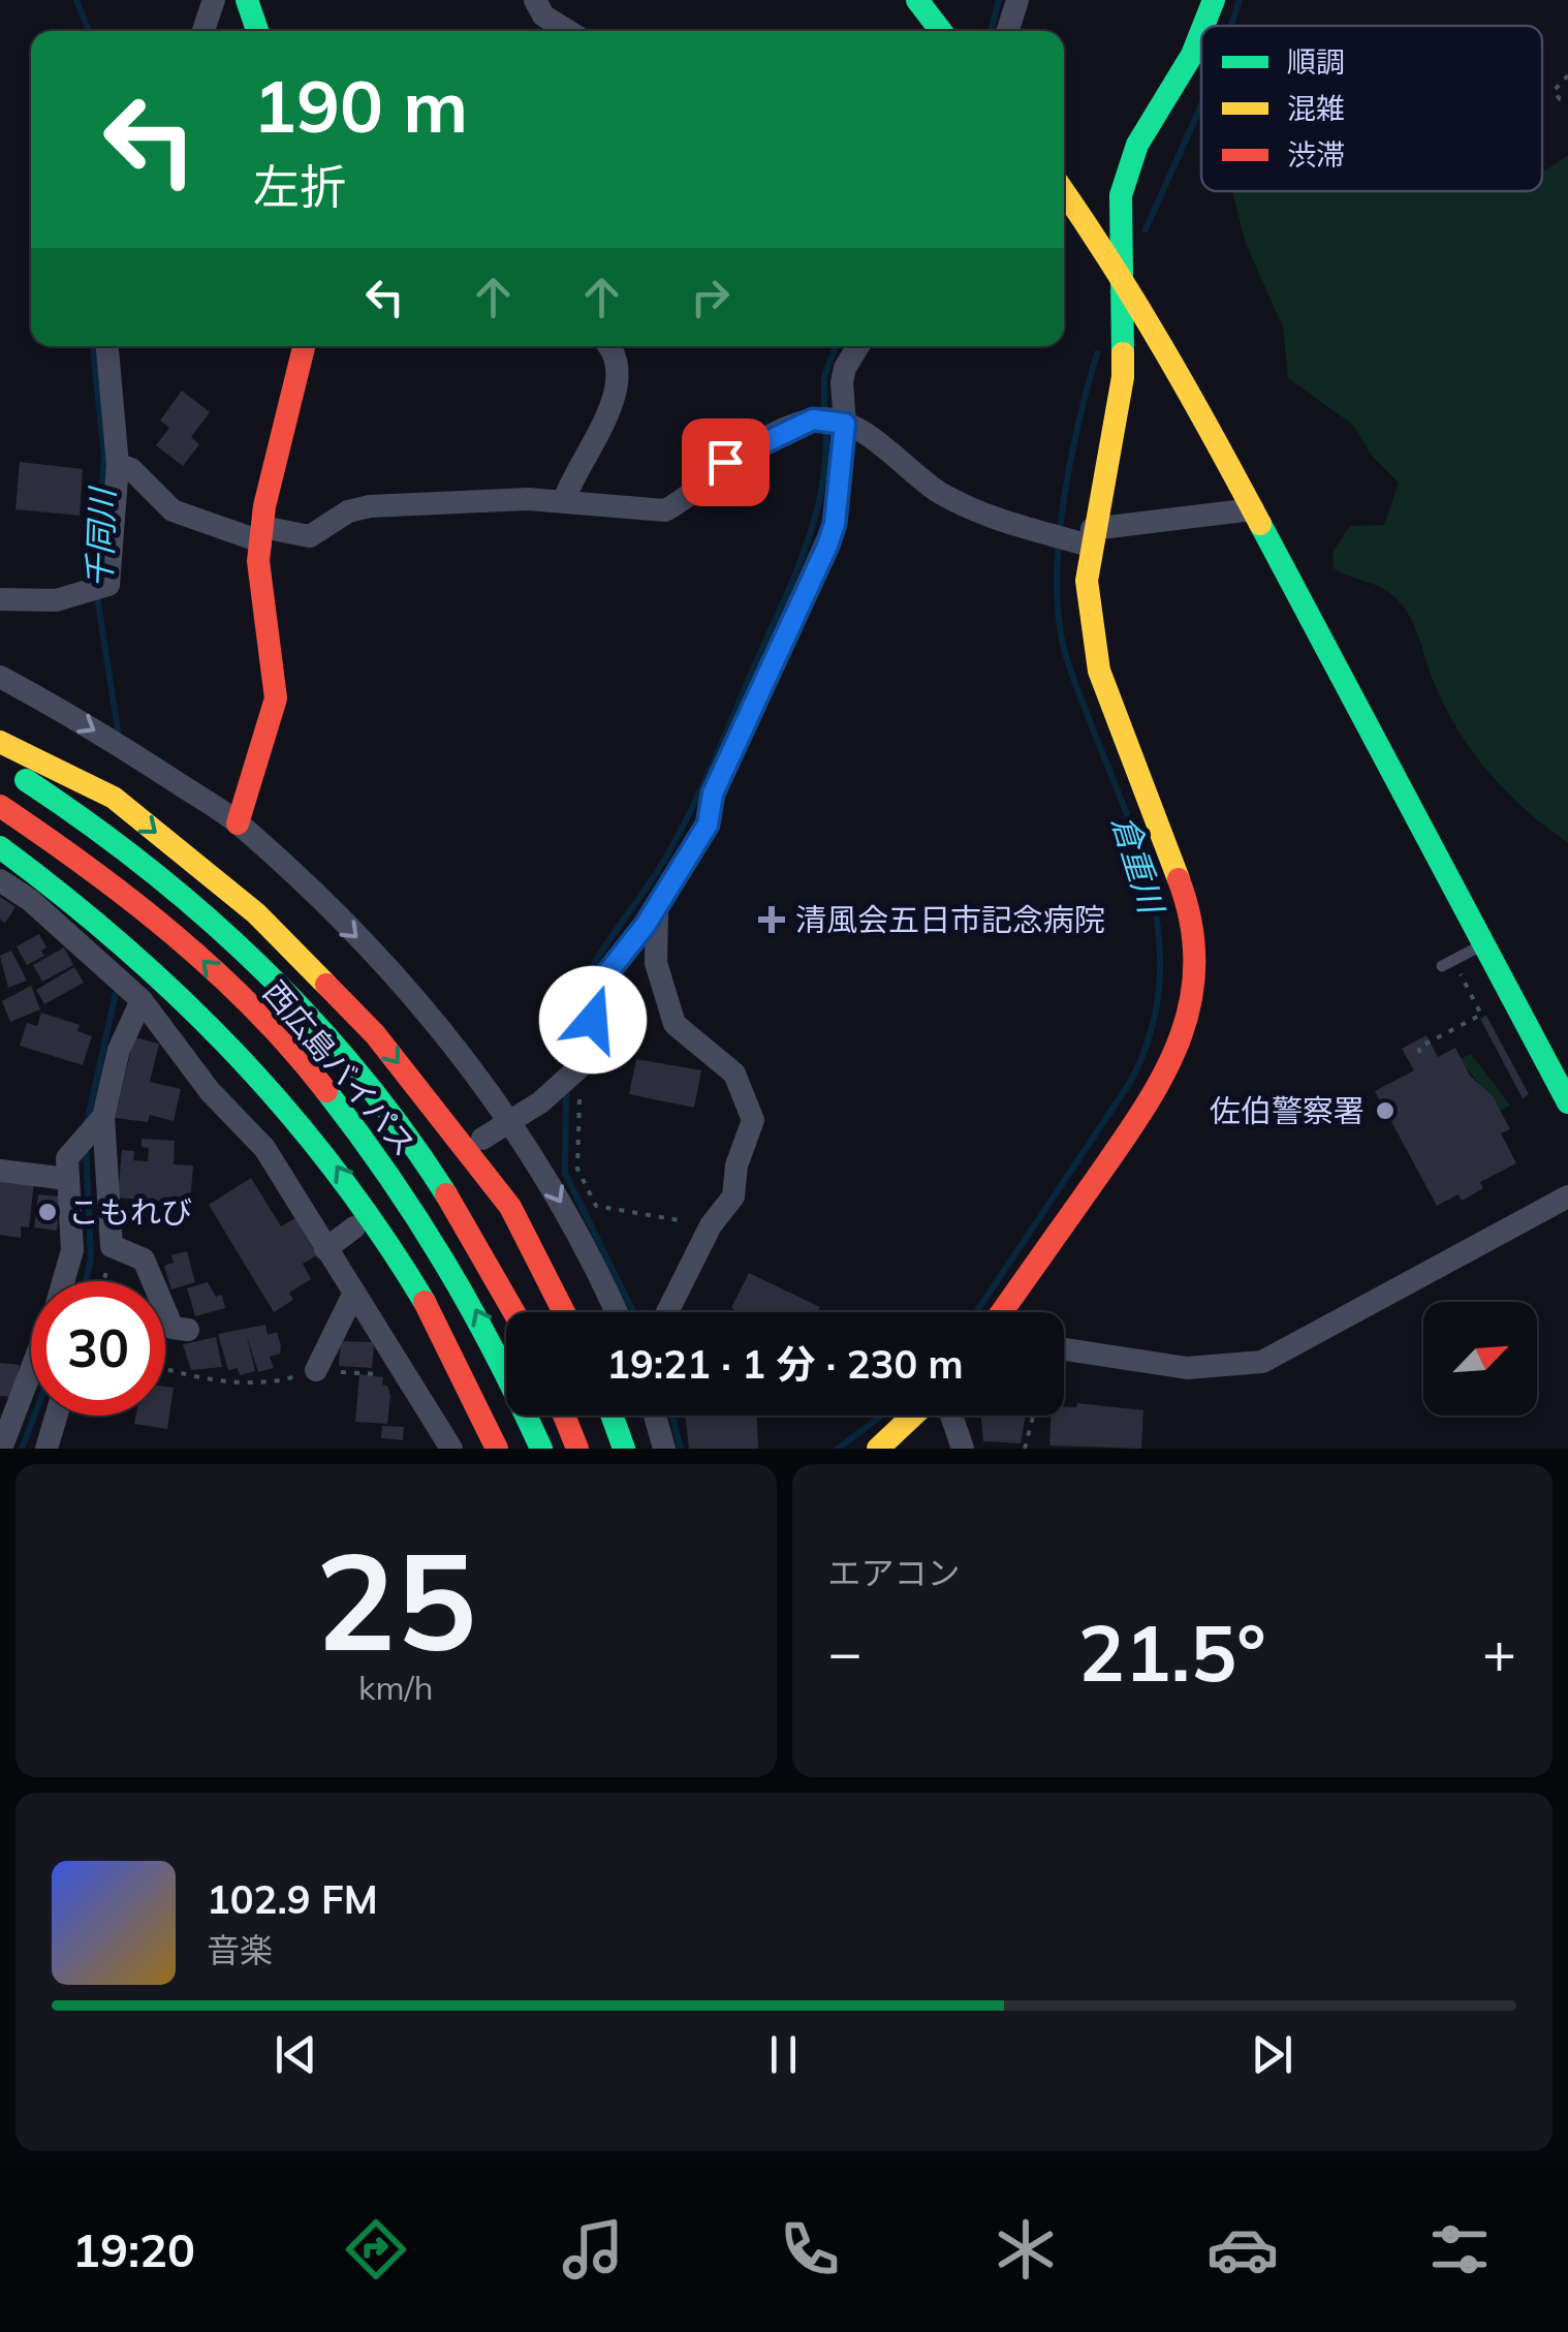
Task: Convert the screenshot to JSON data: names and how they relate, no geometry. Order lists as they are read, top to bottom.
{
  "streets": {
    "main road": ["西広島バイパス"]
  },
  "water": ["千同川", "倉重川"],
  "places": {
    "health": ["清風会五日市記念病院"],
    "other": ["佐伯警察署", "こもれび"]
  },
  "legend": ["順調", "混雑", "渋滞"],
  "north": "top right",
  "page": {
    "turn": ["190 m", "左折"],
    "limit": "30",
    "trip": "19:21 · 1 分 · 230 m",
    "tile": [
      ["25", "km/h"],
      "エアコン"
    ],
    "heat": ["−", "21.5°", "+"],
    "song": ["102.9 FM", "音楽"],
    "tabs": "19:20"
  }
}
